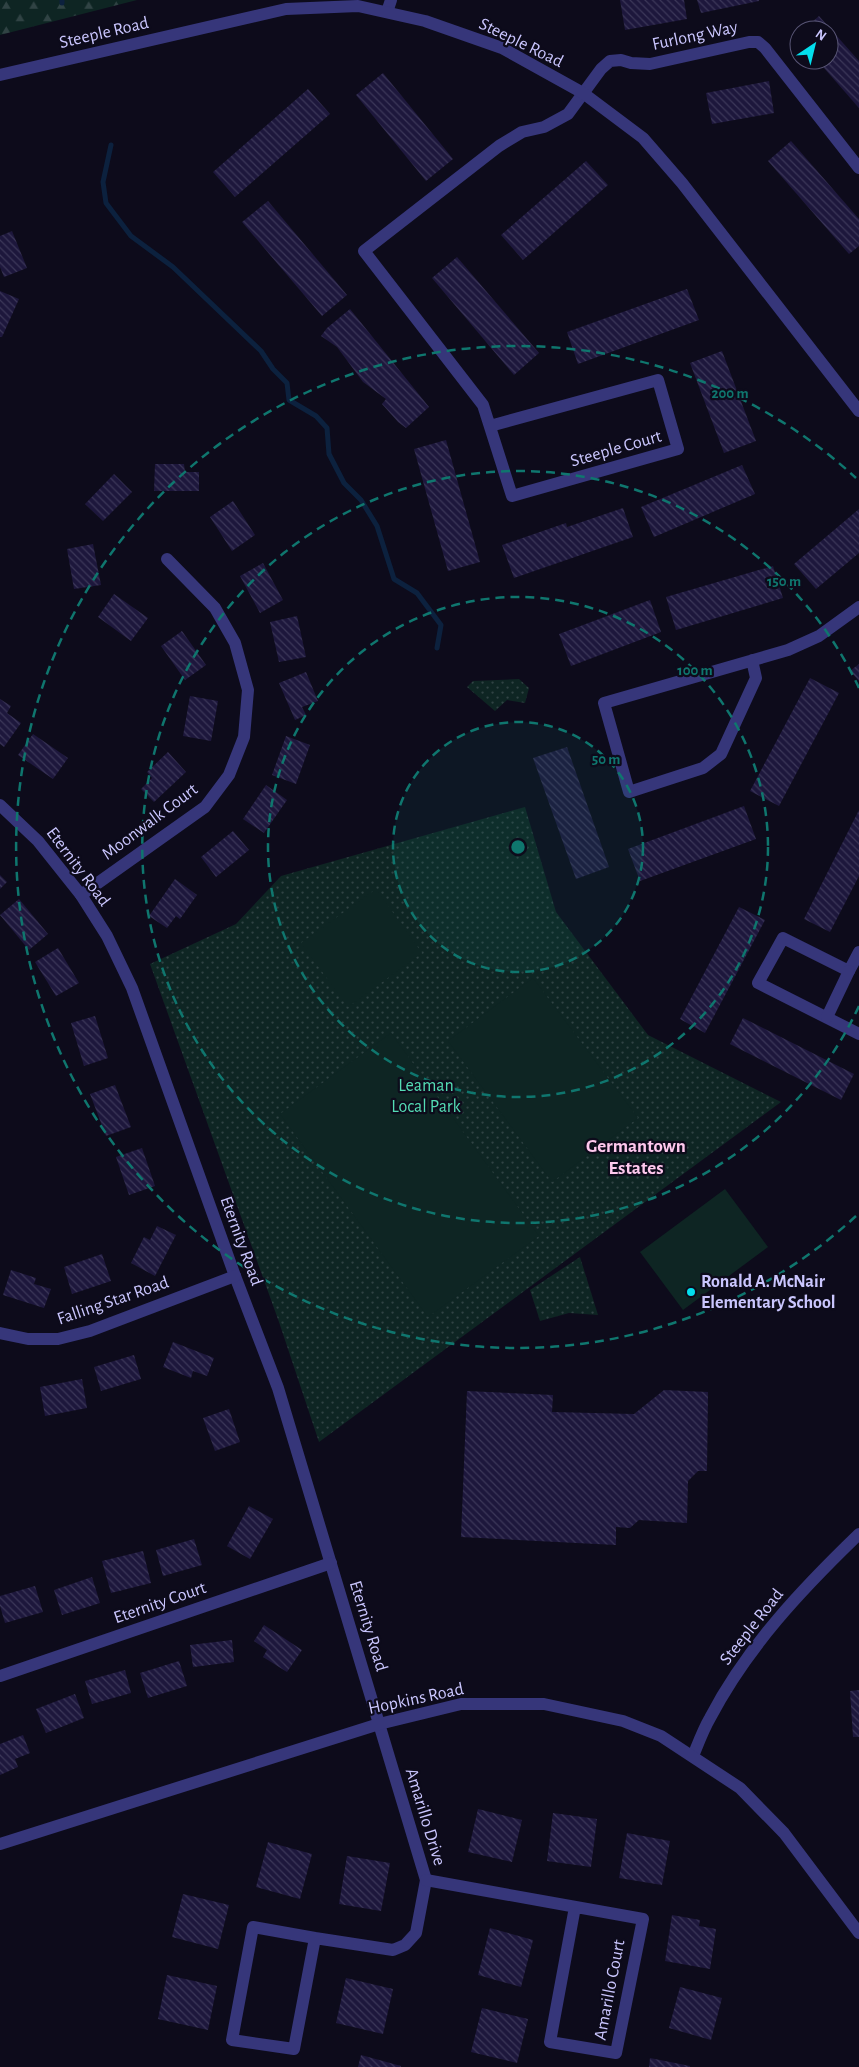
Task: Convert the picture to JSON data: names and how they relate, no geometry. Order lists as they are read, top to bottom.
{
  "streets": {
    "street": [
      "Steeple Road",
      "Furlong Way",
      "Steeple Court",
      "Moonwalk Court",
      "Eternity Road",
      "Falling Star Road",
      "Eternity Court",
      "Hopkins Road",
      "Amarillo Drive",
      "Amarillo Court"
    ]
  },
  "crossings": [
    ["Steeple Road", "Furlong Way"],
    ["Steeple Road", "Steeple Court"],
    ["Steeple Road", "Hopkins Road"],
    ["Furlong Way", "Steeple Court"],
    ["Moonwalk Court", "Eternity Road"],
    ["Eternity Road", "Falling Star Road"],
    ["Eternity Road", "Eternity Court"],
    ["Eternity Road", "Hopkins Road"],
    ["Eternity Road", "Amarillo Drive"],
    ["Hopkins Road", "Amarillo Drive"],
    ["Amarillo Drive", "Amarillo Court"]
  ],
  "districts": ["Germantown Estates"],
  "parks": ["Leaman Local Park"],
  "places": ["Ronald A. McNair Elementary School"],
  "north": "top right",
  "rings": [
    "200 m",
    "150 m",
    "100 m",
    "50 m"
  ]
}
